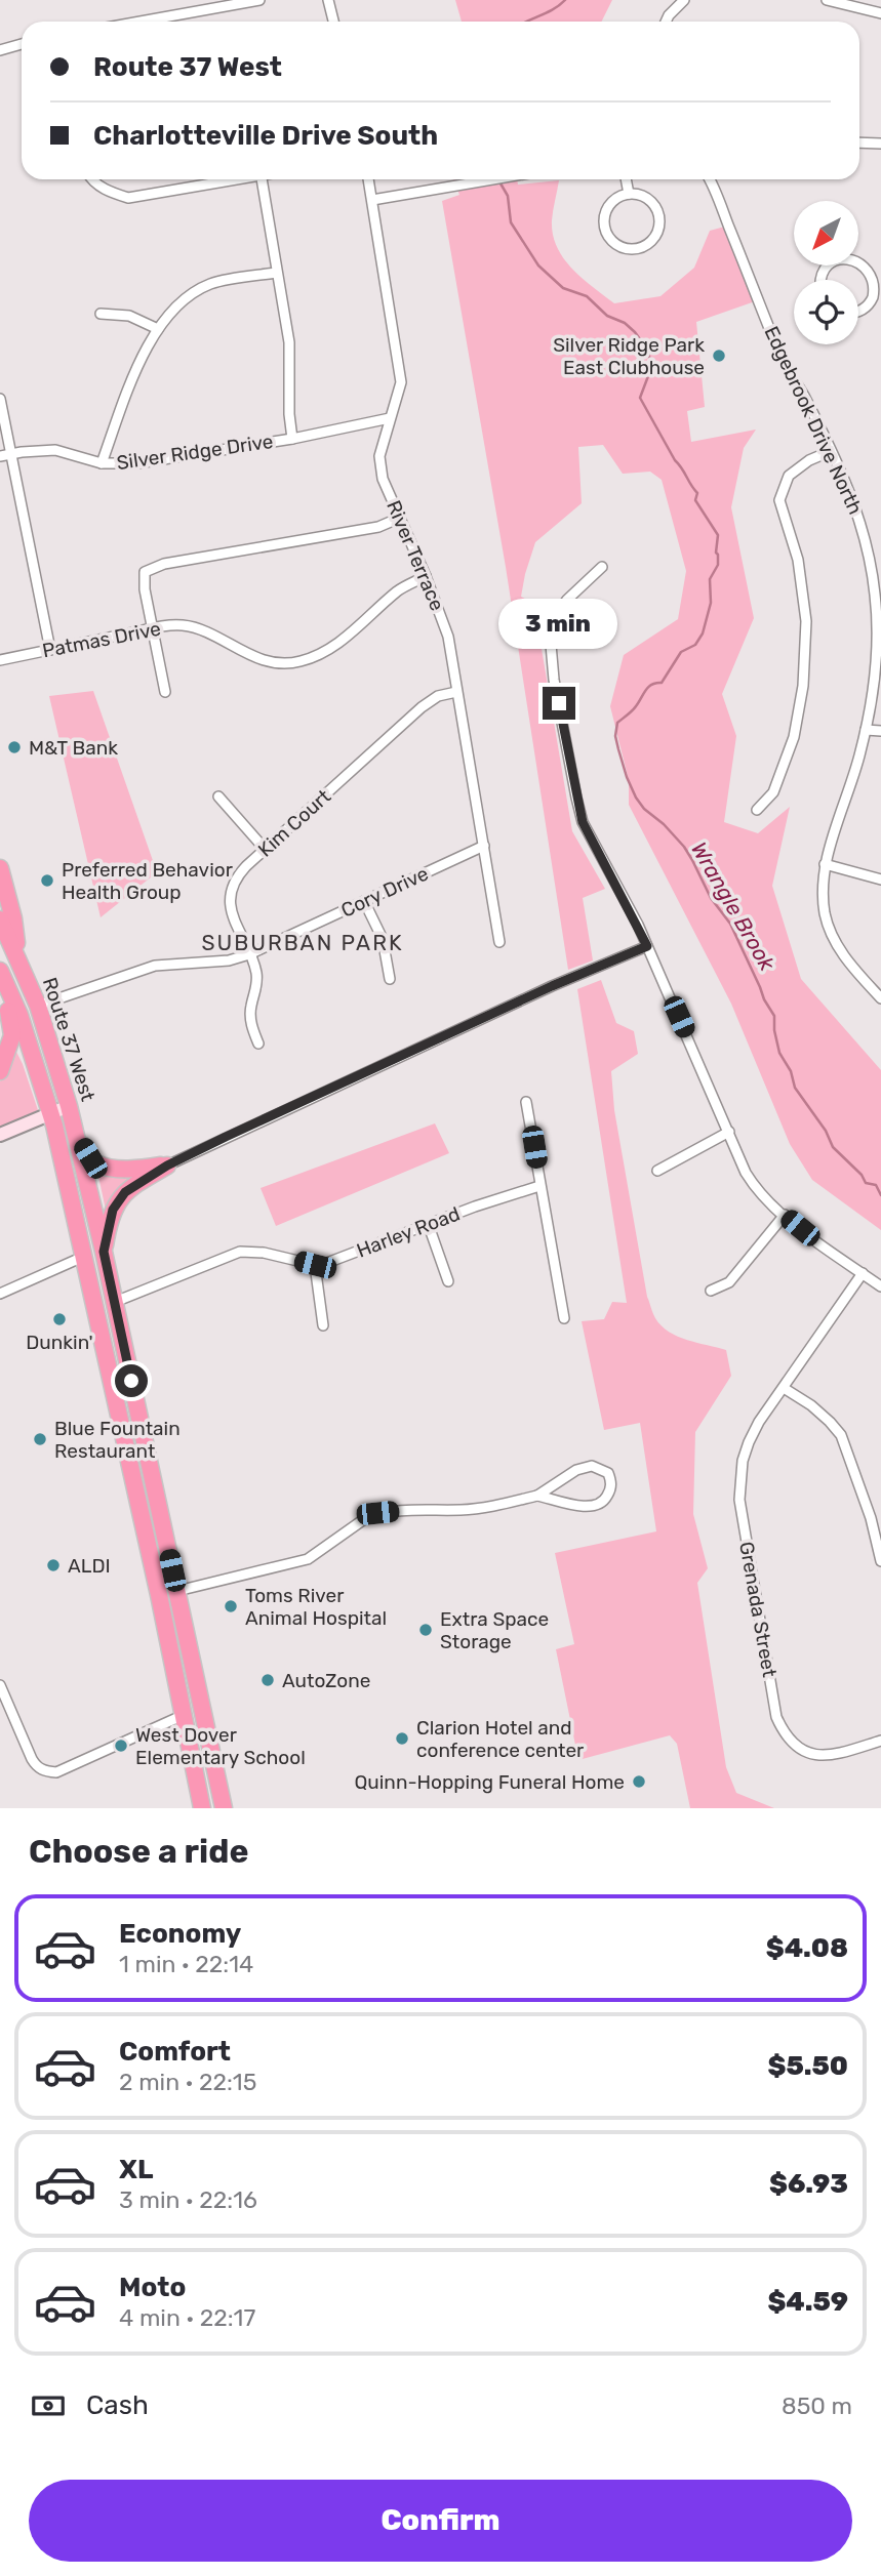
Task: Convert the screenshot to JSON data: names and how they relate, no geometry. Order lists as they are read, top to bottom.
{
  "streets": {
    "highway": ["Route 37 West"],
    "street": [
      "Edgebrook Drive North",
      "Silver Ridge Drive",
      "River Terrace",
      "Patmas Drive",
      "Kim Court",
      "Cory Drive",
      "Harley Road",
      "Grenada Street"
    ]
  },
  "crossings": [
    ["Silver Ridge Drive", "River Terrace"],
    ["River Terrace", "Patmas Drive"],
    ["River Terrace", "Kim Court"],
    ["River Terrace", "Cory Drive"],
    ["Kim Court", "Cory Drive"],
    ["Cory Drive", "Route 37 West"],
    ["Route 37 West", "Harley Road"]
  ],
  "districts": ["SUBURBAN PARK"],
  "water": ["Wrangle Brook"],
  "places": [
    "Silver Ridge Park East Clubhouse",
    "M&T Bank",
    "Preferred Behavior Health Group",
    "Dunkin'",
    "Blue Fountain Restaurant",
    "ALDI",
    "Toms River Animal Hospital",
    "Extra Space Storage",
    "AutoZone",
    "Clarion Hotel and conference center",
    "West Dover Elementary School",
    "Quinn-Hopping Funeral Home"
  ],
  "north": "bottom left",
  "page": {
    "banner": ["Route 37 West", "Charlotteville Drive South"],
    "bubble": "3 min",
    "heading": "Choose a ride",
    "list": [
      {
        "name": "Economy",
        "note": "1 min · 22:14",
        "value": "$4.08"
      },
      {
        "name": "Comfort",
        "note": "2 min · 22:15",
        "value": "$5.50"
      },
      {
        "name": "XL",
        "note": "3 min · 22:16",
        "value": "$6.93"
      },
      {
        "name": "Moto",
        "note": "4 min · 22:17",
        "value": "$4.59"
      }
    ],
    "pay": ["Cash", "850 m"],
    "buttons": "Confirm"
  }
}
